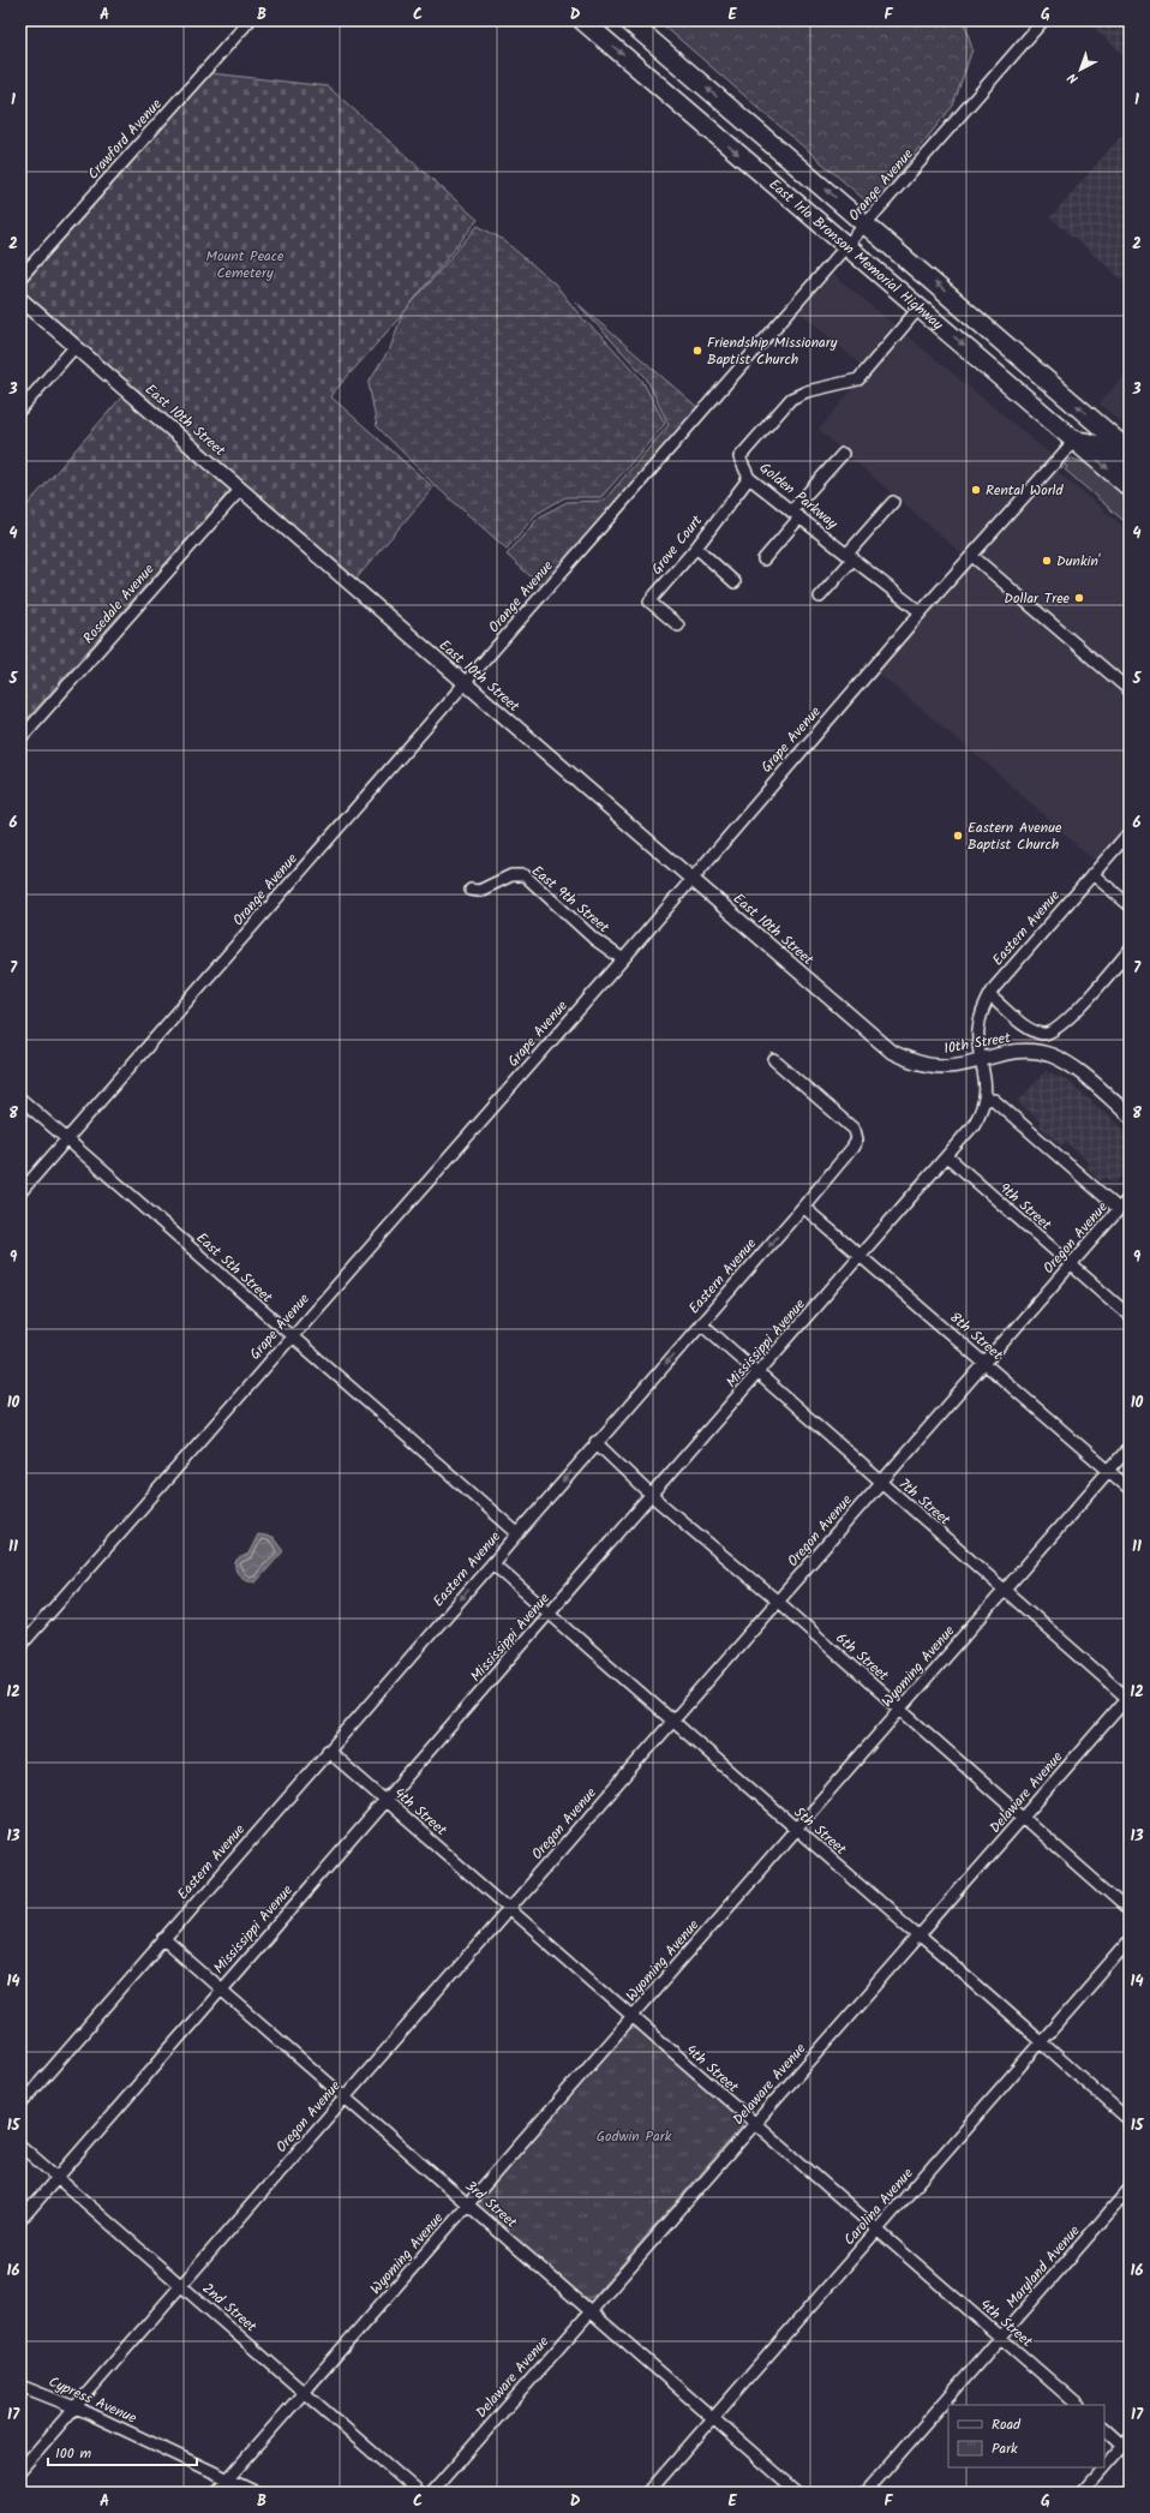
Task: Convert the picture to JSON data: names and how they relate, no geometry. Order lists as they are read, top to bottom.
{
  "streets": {
    "highway": ["East Irlo Bronson Memorial Highway"],
    "street": [
      "Crawford Avenue",
      "Orange Avenue",
      "East 10th Street",
      "Golden Parkway",
      "Grove Court",
      "Rosedale Avenue",
      "Grape Avenue",
      "East 9th Street",
      "Eastern Avenue",
      "10th Street",
      "9th Street",
      "Oregon Avenue",
      "East 5th Street",
      "8th Street",
      "Mississippi Avenue",
      "7th Street",
      "6th Street",
      "Wyoming Avenue",
      "Delaware Avenue",
      "4th Street",
      "5th Street",
      "3rd Street",
      "Carolina Avenue",
      "Maryland Avenue",
      "2nd Street",
      "Cypress Avenue"
    ]
  },
  "crossings": [
    ["Orange Avenue", "East Irlo Bronson Memorial Highway"],
    ["Orange Avenue", "East 10th Street"],
    ["Orange Avenue", "East 5th Street"],
    ["East Irlo Bronson Memorial Highway", "Golden Parkway"],
    ["East Irlo Bronson Memorial Highway", "Grape Avenue"],
    ["East 10th Street", "Rosedale Avenue"],
    ["East 10th Street", "Grape Avenue"],
    ["East 10th Street", "10th Street"],
    ["Golden Parkway", "Grove Court"],
    ["Golden Parkway", "Grape Avenue"],
    ["Grape Avenue", "East 9th Street"],
    ["Grape Avenue", "East 5th Street"],
    ["Eastern Avenue", "10th Street"],
    ["Eastern Avenue", "East 5th Street"],
    ["Eastern Avenue", "8th Street"],
    ["Eastern Avenue", "Mississippi Avenue"],
    ["Eastern Avenue", "7th Street"],
    ["Eastern Avenue", "6th Street"],
    ["Eastern Avenue", "4th Street"],
    ["Eastern Avenue", "5th Street"],
    ["Eastern Avenue", "3rd Street"],
    ["10th Street", "Mississippi Avenue"],
    ["9th Street", "Oregon Avenue"],
    ["9th Street", "Mississippi Avenue"],
    ["Oregon Avenue", "8th Street"],
    ["Oregon Avenue", "7th Street"],
    ["Oregon Avenue", "6th Street"],
    ["Oregon Avenue", "4th Street"],
    ["Oregon Avenue", "5th Street"],
    ["Oregon Avenue", "3rd Street"],
    ["Oregon Avenue", "2nd Street"],
    ["Oregon Avenue", "Cypress Avenue"],
    ["8th Street", "Mississippi Avenue"],
    ["8th Street", "Wyoming Avenue"],
    ["Mississippi Avenue", "7th Street"],
    ["Mississippi Avenue", "6th Street"],
    ["Mississippi Avenue", "4th Street"],
    ["Mississippi Avenue", "5th Street"],
    ["Mississippi Avenue", "3rd Street"],
    ["Mississippi Avenue", "2nd Street"],
    ["7th Street", "Wyoming Avenue"],
    ["7th Street", "Delaware Avenue"],
    ["6th Street", "Wyoming Avenue"],
    ["6th Street", "Delaware Avenue"],
    ["Wyoming Avenue", "4th Street"],
    ["Wyoming Avenue", "5th Street"],
    ["Wyoming Avenue", "3rd Street"],
    ["Wyoming Avenue", "2nd Street"],
    ["Wyoming Avenue", "Cypress Avenue"],
    ["Delaware Avenue", "4th Street"],
    ["Delaware Avenue", "5th Street"],
    ["Delaware Avenue", "3rd Street"],
    ["4th Street", "Carolina Avenue"],
    ["4th Street", "Maryland Avenue"],
    ["5th Street", "Carolina Avenue"],
    ["3rd Street", "Carolina Avenue"]
  ],
  "one_way": ["Eastern Avenue"],
  "parks": ["Mount Peace Cemetery", "Godwin Park"],
  "places": [
    "Friendship Missionary Baptist Church",
    "Rental World",
    "Dunkin'",
    "Dollar Tree",
    "Eastern Avenue Baptist Church"
  ],
  "legend": ["Road", "Park"],
  "scale_bar": "100 m",
  "north": "bottom left",
  "grid": {
    "columns": [
      "A",
      "B",
      "C",
      "D",
      "E",
      "F",
      "G"
    ],
    "rows": [
      "1",
      "2",
      "3",
      "4",
      "5",
      "6",
      "7",
      "8",
      "9",
      "10",
      "11",
      "12",
      "13",
      "14",
      "15",
      "16",
      "17"
    ]
  }
}
